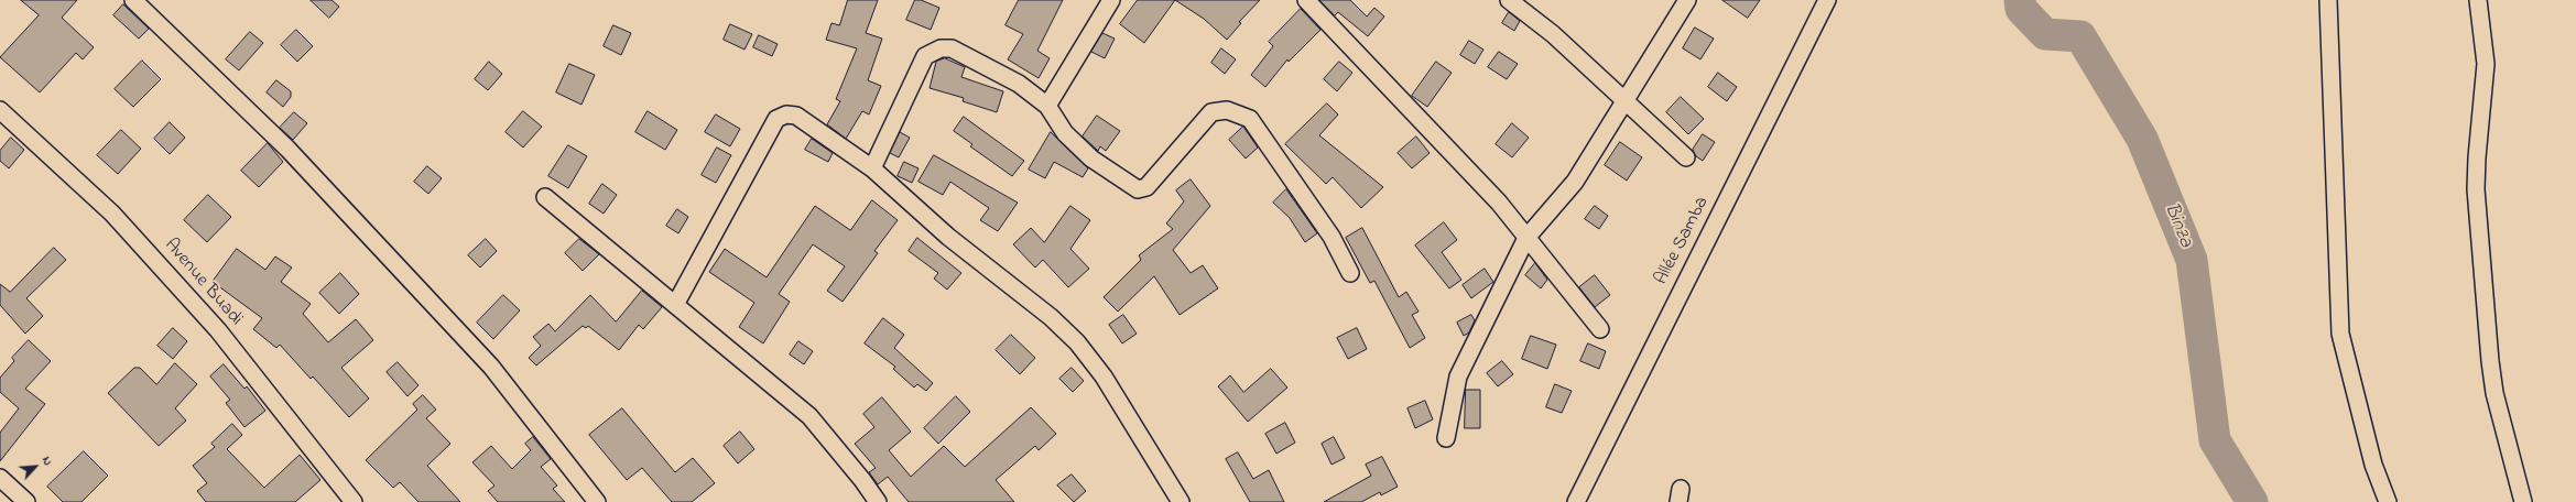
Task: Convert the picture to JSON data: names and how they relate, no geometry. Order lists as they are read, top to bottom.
{
  "streets": {
    "street": ["Allée Samba", "Avenue Buadi"]
  },
  "water": ["Binza"],
  "north": "top right"
}
